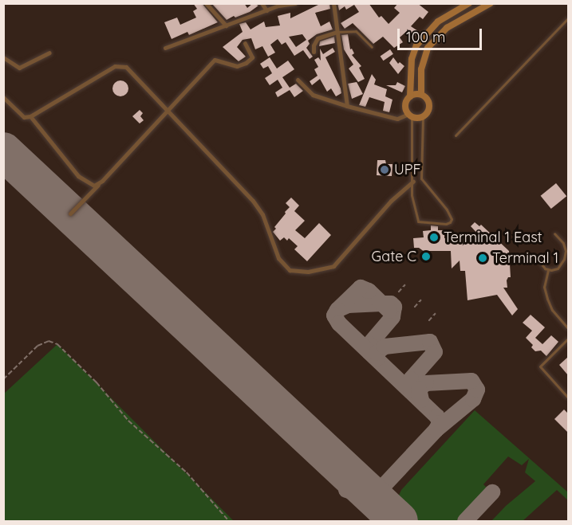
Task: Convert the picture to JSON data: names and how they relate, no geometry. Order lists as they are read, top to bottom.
{
  "places": [
    "UPF",
    "Terminal 1 East",
    "Gate C",
    "Terminal 1"
  ],
  "scale_bar": "100 m"
}
